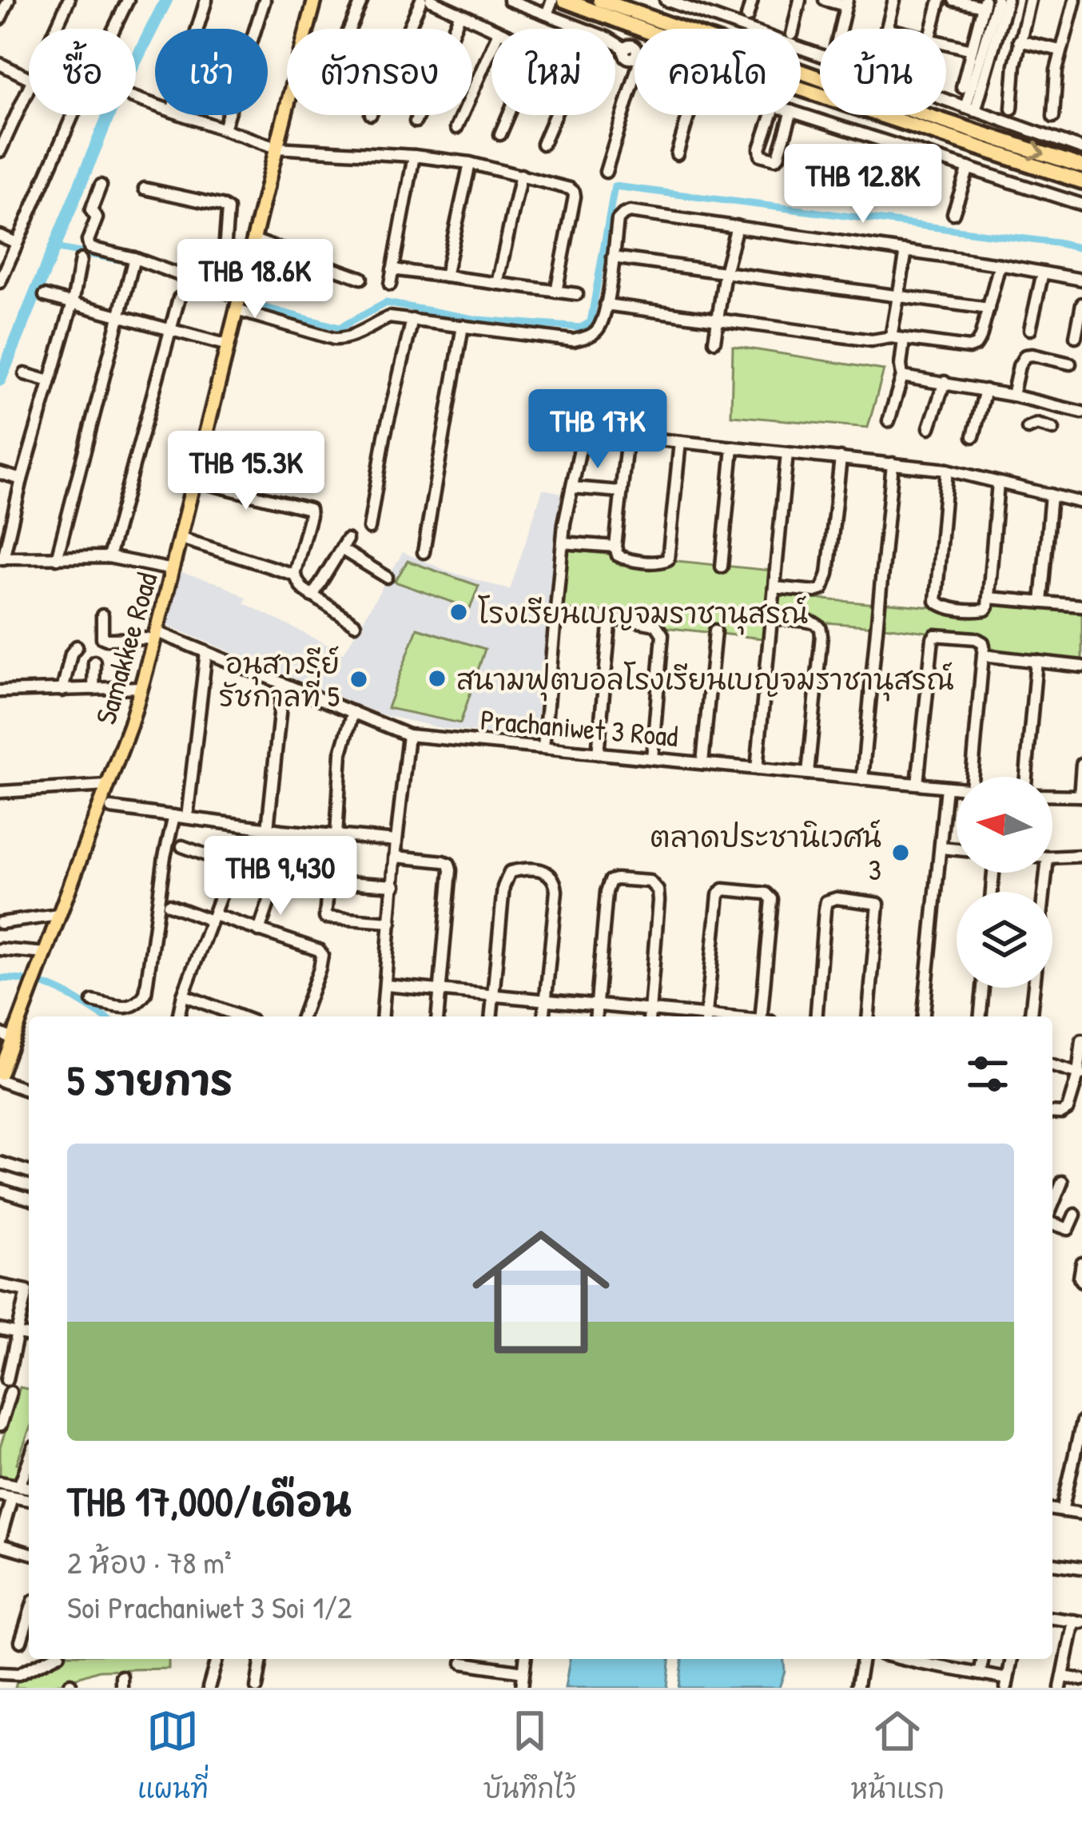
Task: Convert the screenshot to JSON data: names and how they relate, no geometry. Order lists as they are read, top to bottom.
{
  "streets": {
    "main road": ["Samakkee Road"],
    "street": ["Prachaniwet 3 Road"]
  },
  "crossings": [
    ["Samakkee Road", "Prachaniwet 3 Road"]
  ],
  "places": [
    "โรงเรียนเบญจมราชานุสรณ์",
    "สนามฟุตบอลโรงเรียนเบญจมราชานุสรณ์",
    "อนุสาวรีย์ รัชกาลที่ 5",
    "ตลาดประชานิเวศน์ 3"
  ],
  "north": "left",
  "page": {
    "chip": [
      "ซื้อ",
      "เช่า",
      "ตัวกรอง",
      "ใหม่",
      "คอนโด",
      "บ้าน"
    ],
    "price": [
      "THB 12.8K",
      "THB 18.6K",
      "THB 17K",
      "THB 15.3K",
      "THB 9,430"
    ],
    "heading": "5 รายการ",
    "list": [
      {
        "name": "THB 17,000/เดือน",
        "note": "2 ห้อง · 78 m² · Soi Prachaniwet 3 Soi 1/2"
      }
    ],
    "tabs": ["แผนที่", "บันทึกไว้", "หน้าแรก"]
  }
}
